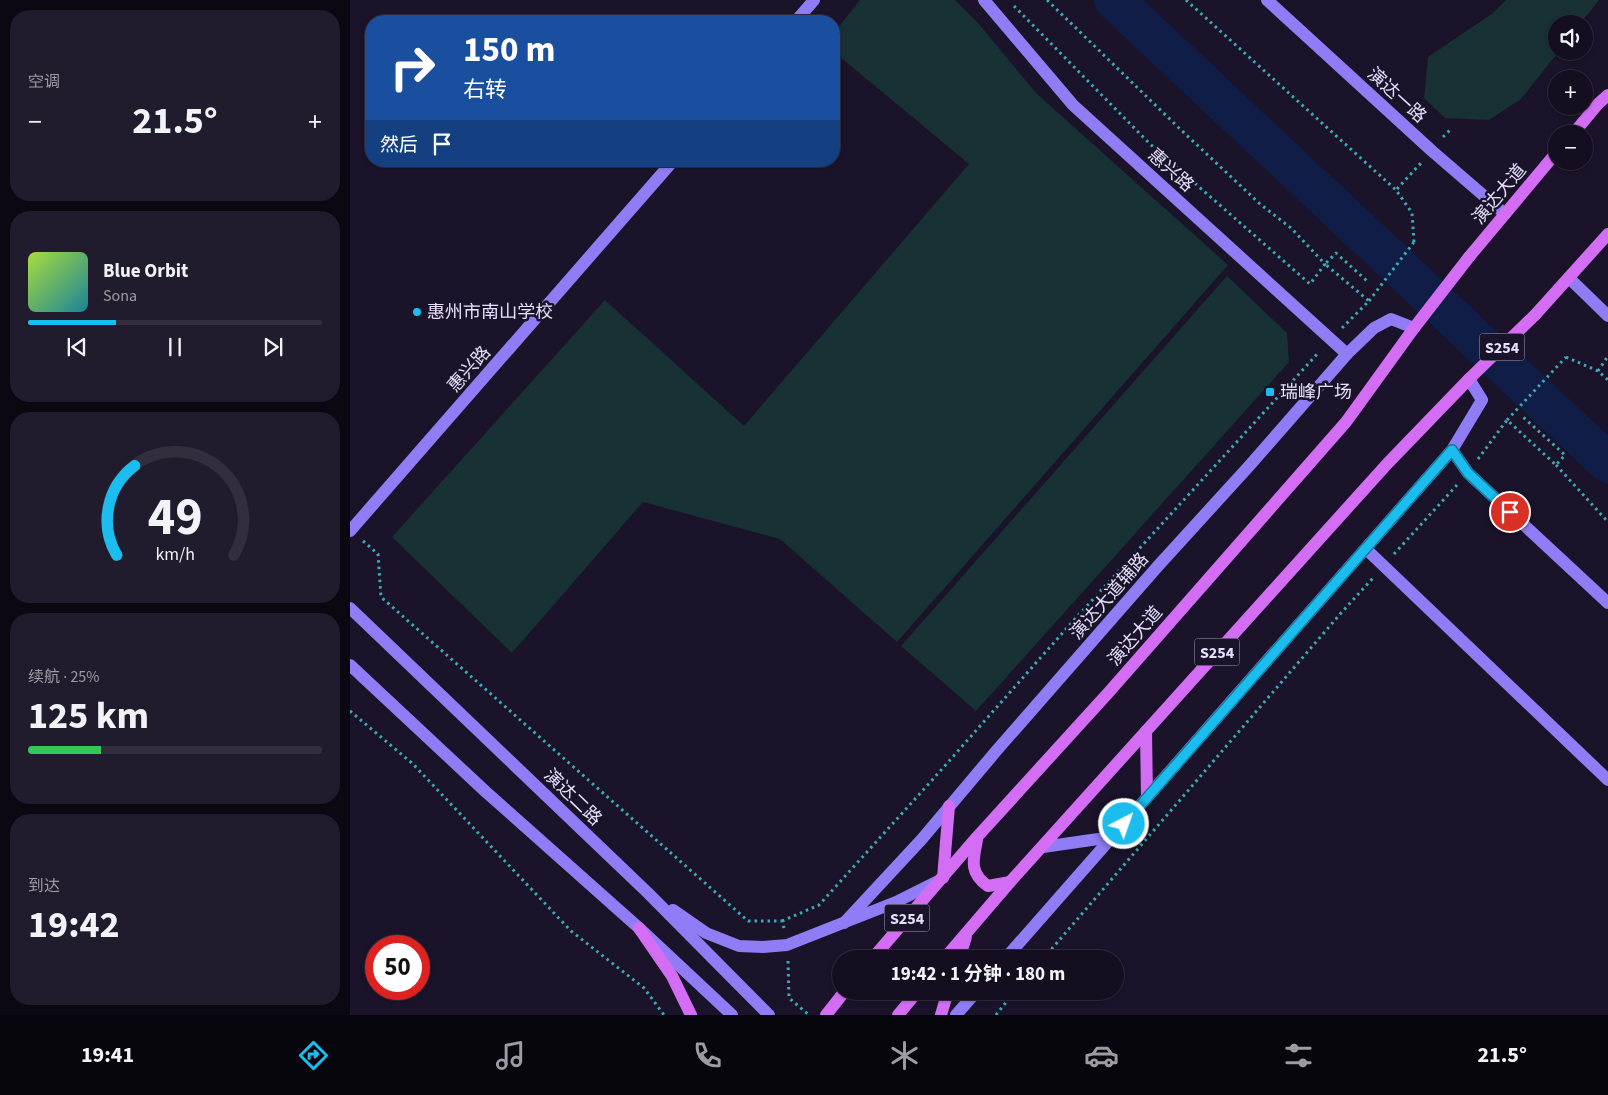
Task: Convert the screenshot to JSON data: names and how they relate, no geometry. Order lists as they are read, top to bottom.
{
  "streets": {
    "main road": [
      "演达一路",
      "惠兴路",
      "演达大道",
      "S254",
      "演达大道辅路",
      "演达二路"
    ]
  },
  "crossings": [
    ["演达一路", "演达大道"],
    ["惠兴路", "演达大道辅路"],
    ["演达大道", "演达大道辅路"]
  ],
  "places": {
    "other": ["惠州市南山学校"],
    "transit": ["瑞峰广场"]
  },
  "page": {
    "tile": [
      "空调",
      ["续航 · 25%", "125 km"],
      ["到达", "19:42"]
    ],
    "map_buttons": ["+", "−"],
    "turn": ["150 m", "右转"],
    "heat": ["−", "21.5°", "+"],
    "then": "然后",
    "song": ["Blue Orbit", "Sona"],
    "limit": "50",
    "trip": "19:42 · 1 分钟 · 180 m",
    "tabs": ["19:41", "21.5°"],
    "gauge": ["49", "km/h"]
  }
}
